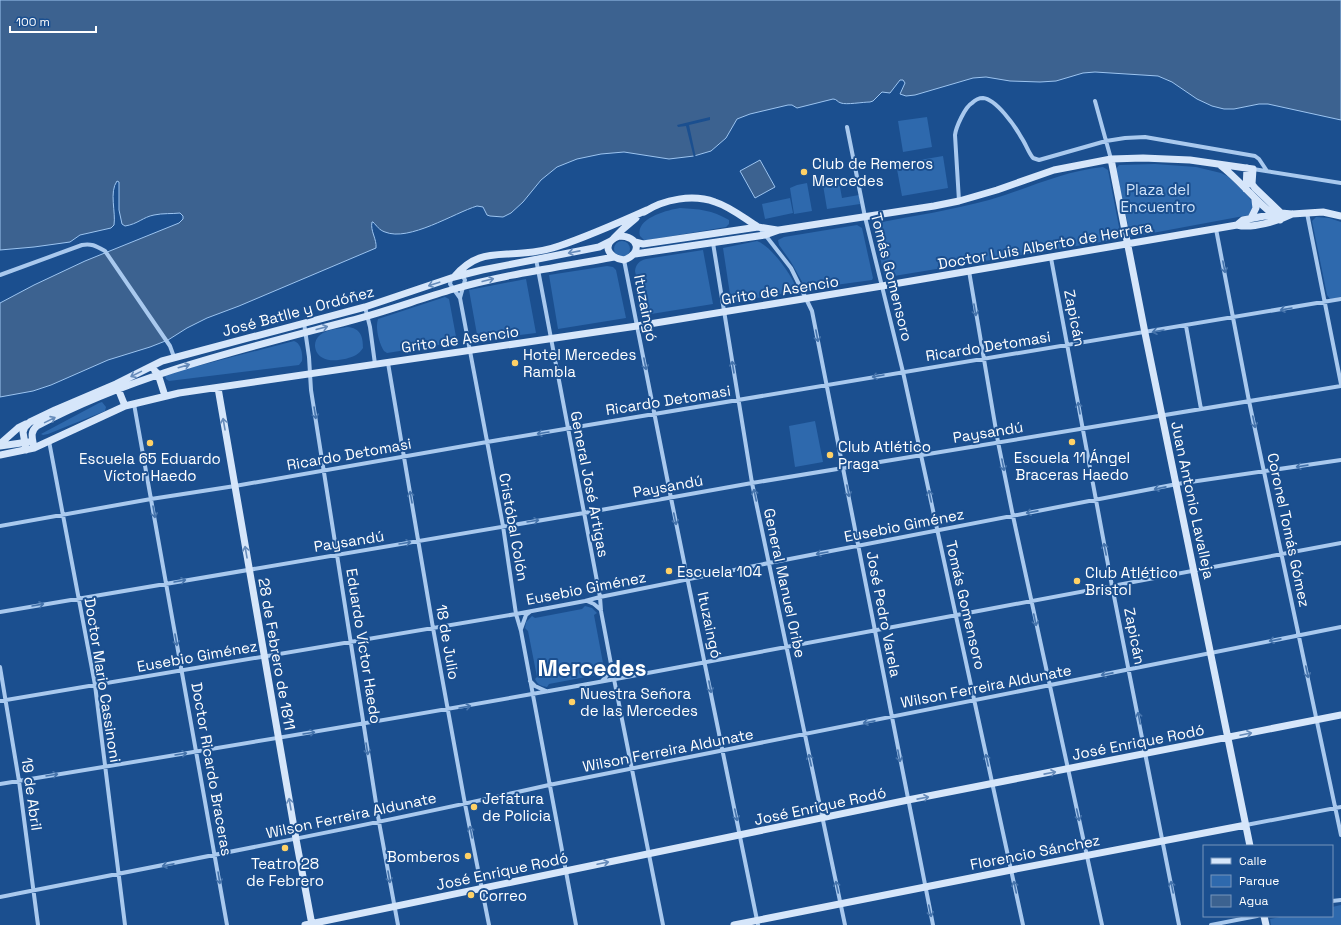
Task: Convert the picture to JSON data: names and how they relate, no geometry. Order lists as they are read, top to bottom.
{
  "streets": {
    "street": [
      "Doctor Luis Alberto de Herrera",
      "Tomás Gomensoro",
      "Grito de Asencio",
      "Ituzaingó",
      "José Batlle y Ordóñez",
      "Zapicán",
      "Ricardo Detomasi",
      "Paysandú",
      "General José Artigas",
      "Juan Antonio Lavalleja",
      "Eusebio Giménez",
      "Cristóbal Colón",
      "Coronel Tomás Gómez",
      "General Manuel Oribe",
      "José Pedro Varela",
      "18 de Julio",
      "Eduardo Víctor Haedo",
      "28 de Febrero de 1811",
      "Doctor Mario Cassinoni",
      "Wilson Ferreira Aldunate",
      "José Enrique Rodó",
      "Doctor Ricardo Braceras",
      "19 de Abril",
      "Florencio Sánchez"
    ]
  },
  "crossings": [
    ["Doctor Luis Alberto de Herrera", "Tomás Gomensoro"],
    ["Doctor Luis Alberto de Herrera", "Grito de Asencio"],
    ["Doctor Luis Alberto de Herrera", "Zapicán"],
    ["Doctor Luis Alberto de Herrera", "Juan Antonio Lavalleja"],
    ["Doctor Luis Alberto de Herrera", "Coronel Tomás Gómez"],
    ["Tomás Gomensoro", "Grito de Asencio"],
    ["Tomás Gomensoro", "Ricardo Detomasi"],
    ["Tomás Gomensoro", "Paysandú"],
    ["Tomás Gomensoro", "Eusebio Giménez"],
    ["Tomás Gomensoro", "Wilson Ferreira Aldunate"],
    ["Tomás Gomensoro", "José Enrique Rodó"],
    ["Tomás Gomensoro", "Florencio Sánchez"],
    ["Grito de Asencio", "Ituzaingó"],
    ["Grito de Asencio", "General José Artigas"],
    ["Grito de Asencio", "Cristóbal Colón"],
    ["Grito de Asencio", "General Manuel Oribe"],
    ["Grito de Asencio", "José Pedro Varela"],
    ["Grito de Asencio", "18 de Julio"],
    ["Grito de Asencio", "Eduardo Víctor Haedo"],
    ["Grito de Asencio", "28 de Febrero de 1811"],
    ["Grito de Asencio", "Doctor Mario Cassinoni"],
    ["Grito de Asencio", "Doctor Ricardo Braceras"],
    ["Ituzaingó", "José Batlle y Ordóñez"],
    ["Ituzaingó", "Ricardo Detomasi"],
    ["Ituzaingó", "Paysandú"],
    ["Ituzaingó", "Eusebio Giménez"],
    ["Ituzaingó", "Wilson Ferreira Aldunate"],
    ["Ituzaingó", "José Enrique Rodó"],
    ["Ituzaingó", "Florencio Sánchez"],
    ["José Batlle y Ordóñez", "General José Artigas"],
    ["José Batlle y Ordóñez", "Eduardo Víctor Haedo"],
    ["Zapicán", "Ricardo Detomasi"],
    ["Zapicán", "Paysandú"],
    ["Zapicán", "Eusebio Giménez"],
    ["Zapicán", "Wilson Ferreira Aldunate"],
    ["Zapicán", "José Enrique Rodó"],
    ["Zapicán", "Florencio Sánchez"],
    ["Ricardo Detomasi", "General José Artigas"],
    ["Ricardo Detomasi", "Juan Antonio Lavalleja"],
    ["Ricardo Detomasi", "Cristóbal Colón"],
    ["Ricardo Detomasi", "Coronel Tomás Gómez"],
    ["Ricardo Detomasi", "General Manuel Oribe"],
    ["Ricardo Detomasi", "José Pedro Varela"],
    ["Ricardo Detomasi", "18 de Julio"],
    ["Ricardo Detomasi", "Eduardo Víctor Haedo"],
    ["Ricardo Detomasi", "28 de Febrero de 1811"],
    ["Ricardo Detomasi", "Doctor Mario Cassinoni"],
    ["Ricardo Detomasi", "Doctor Ricardo Braceras"],
    ["Paysandú", "General José Artigas"],
    ["Paysandú", "Juan Antonio Lavalleja"],
    ["Paysandú", "Cristóbal Colón"],
    ["Paysandú", "Coronel Tomás Gómez"],
    ["Paysandú", "General Manuel Oribe"],
    ["Paysandú", "José Pedro Varela"],
    ["Paysandú", "18 de Julio"],
    ["Paysandú", "Eduardo Víctor Haedo"],
    ["Paysandú", "28 de Febrero de 1811"],
    ["Paysandú", "Doctor Mario Cassinoni"],
    ["Paysandú", "Doctor Ricardo Braceras"],
    ["General José Artigas", "Eusebio Giménez"],
    ["General José Artigas", "Cristóbal Colón"],
    ["General José Artigas", "Wilson Ferreira Aldunate"],
    ["General José Artigas", "José Enrique Rodó"],
    ["Juan Antonio Lavalleja", "Eusebio Giménez"],
    ["Juan Antonio Lavalleja", "Wilson Ferreira Aldunate"],
    ["Juan Antonio Lavalleja", "José Enrique Rodó"],
    ["Juan Antonio Lavalleja", "Florencio Sánchez"],
    ["Eusebio Giménez", "Cristóbal Colón"],
    ["Eusebio Giménez", "Coronel Tomás Gómez"],
    ["Eusebio Giménez", "General Manuel Oribe"],
    ["Eusebio Giménez", "José Pedro Varela"],
    ["Eusebio Giménez", "18 de Julio"],
    ["Eusebio Giménez", "Eduardo Víctor Haedo"],
    ["Eusebio Giménez", "28 de Febrero de 1811"],
    ["Eusebio Giménez", "Doctor Mario Cassinoni"],
    ["Eusebio Giménez", "Doctor Ricardo Braceras"],
    ["Eusebio Giménez", "19 de Abril"],
    ["Cristóbal Colón", "Wilson Ferreira Aldunate"],
    ["Cristóbal Colón", "José Enrique Rodó"],
    ["Coronel Tomás Gómez", "Wilson Ferreira Aldunate"],
    ["Coronel Tomás Gómez", "José Enrique Rodó"],
    ["Coronel Tomás Gómez", "Florencio Sánchez"],
    ["General Manuel Oribe", "Wilson Ferreira Aldunate"],
    ["General Manuel Oribe", "José Enrique Rodó"],
    ["General Manuel Oribe", "Florencio Sánchez"],
    ["José Pedro Varela", "Wilson Ferreira Aldunate"],
    ["José Pedro Varela", "José Enrique Rodó"],
    ["José Pedro Varela", "Florencio Sánchez"],
    ["18 de Julio", "Wilson Ferreira Aldunate"],
    ["18 de Julio", "José Enrique Rodó"],
    ["Eduardo Víctor Haedo", "Wilson Ferreira Aldunate"],
    ["Eduardo Víctor Haedo", "José Enrique Rodó"],
    ["28 de Febrero de 1811", "Wilson Ferreira Aldunate"],
    ["28 de Febrero de 1811", "José Enrique Rodó"],
    ["Doctor Mario Cassinoni", "Wilson Ferreira Aldunate"],
    ["Wilson Ferreira Aldunate", "Doctor Ricardo Braceras"],
    ["Wilson Ferreira Aldunate", "19 de Abril"]
  ],
  "one_way": [
    "Ituzaingó",
    "Zapicán",
    "Coronel Tomás Gómez",
    "General Manuel Oribe",
    "José Pedro Varela",
    "Eduardo Víctor Haedo",
    "28 de Febrero de 1811",
    "Doctor Ricardo Braceras"
  ],
  "districts": ["Mercedes"],
  "parks": ["Plaza del Encuentro"],
  "places": [
    "Club de Remeros Mercedes",
    "Hotel Mercedes Rambla",
    "Escuela 11 Ángel Braceras Haedo",
    "Escuela 65 Eduardo Víctor Haedo",
    "Club Atlético Praga",
    "Escuela 104",
    "Club Atlético Bristol",
    "Nuestra Señora de las Mercedes",
    "Jefatura de Policia",
    "Teatro 28 de Febrero",
    "Bomberos",
    "Correo"
  ],
  "legend": ["Calle", "Parque", "Agua"],
  "scale_bar": "100 m"
}
